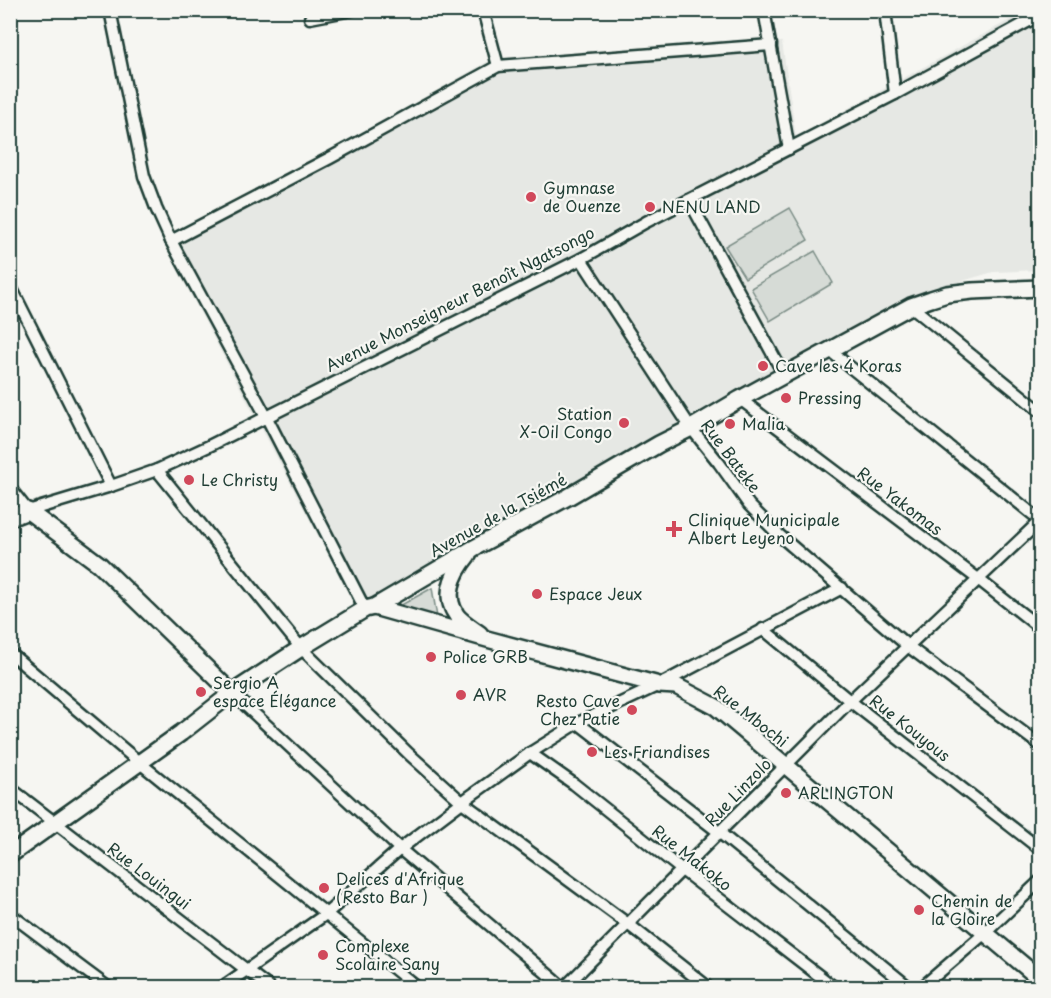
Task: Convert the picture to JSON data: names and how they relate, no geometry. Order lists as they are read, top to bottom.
{
  "streets": {
    "main road": ["Avenue Monseigneur Benoît Ngatsongo", "Avenue de la Tsiémé", "Rue Mbochi"],
    "street": [
      "Rue Bateke",
      "Rue Yakomas",
      "Rue Kouyous",
      "Rue Linzolo",
      "Rue Makoko",
      "Rue Louingui"
    ]
  },
  "crossings": [
    ["Avenue Monseigneur Benoît Ngatsongo", "Rue Bateke"],
    ["Rue Bateke", "Avenue de la Tsiémé"],
    ["Rue Bateke", "Rue Linzolo"],
    ["Rue Yakomas", "Avenue de la Tsiémé"],
    ["Rue Yakomas", "Rue Linzolo"],
    ["Avenue de la Tsiémé", "Rue Mbochi"],
    ["Avenue de la Tsiémé", "Rue Louingui"],
    ["Rue Mbochi", "Rue Linzolo"],
    ["Rue Kouyous", "Rue Linzolo"],
    ["Rue Linzolo", "Rue Makoko"]
  ],
  "places": {
    "other": [
      "Gymnase de Ouenze",
      "NENU LAND",
      "Cave les 4 Koras",
      "Pressing",
      "Station X-Oil Congo",
      "Malia",
      "Le Christy",
      "Espace Jeux",
      "Police GRB",
      "Sergio A espace Élégance",
      "AVR",
      "Resto Cave Chez Patie",
      "Les Friandises",
      "ARLINGTON",
      "Delices d'Afrique (Resto Bar )",
      "Chemin de la Gloire",
      "Complexe Scolaire Sany"
    ],
    "health": ["Clinique Municipale Albert Leyeno"]
  }
}
